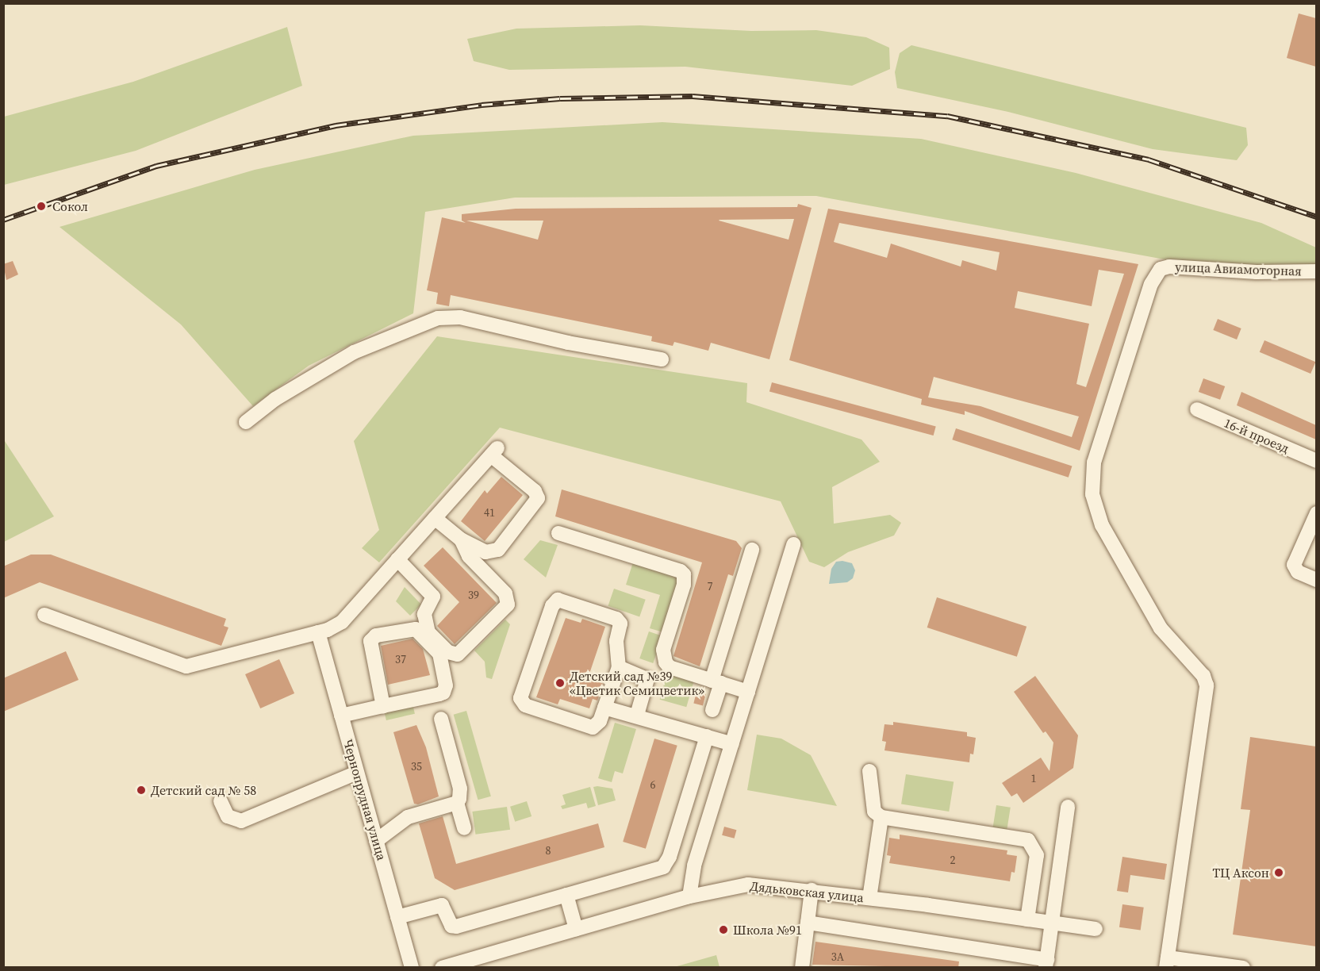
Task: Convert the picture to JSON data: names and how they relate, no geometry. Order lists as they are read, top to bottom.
{
  "streets": {
    "street": [
      "улица Авиамоторная",
      "16-й проезд",
      "Чернопрудная улица",
      "Дядьковская улица"
    ]
  },
  "places": [
    "Сокол",
    "Детский сад №39 «Цветик Семицветик»",
    "Детский сад № 58",
    "ТЦ Аксон",
    "Школа №91"
  ],
  "house_numbers": [
    "41",
    "7",
    "39",
    "37",
    "35",
    "1",
    "6",
    "8",
    "2",
    "3А"
  ]
}
